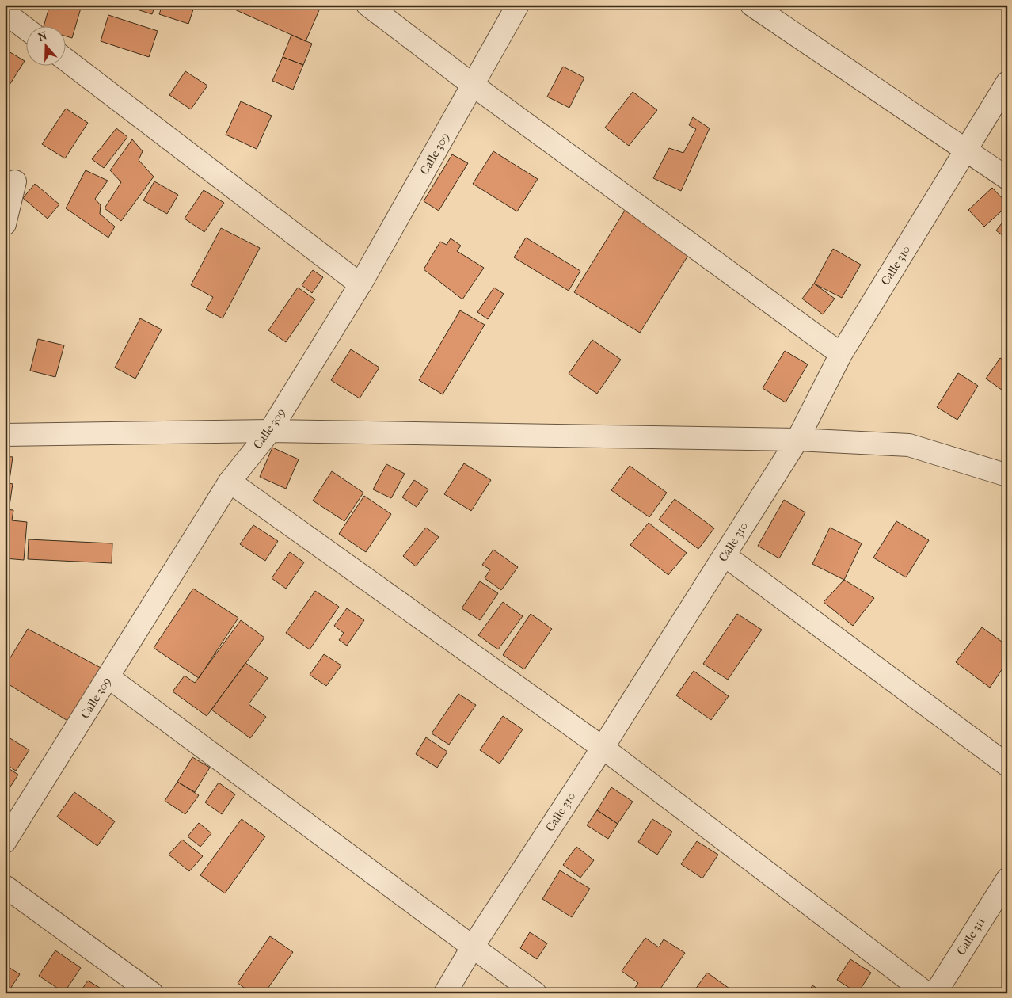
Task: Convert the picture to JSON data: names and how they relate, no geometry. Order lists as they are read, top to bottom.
{
  "streets": {
    "street": ["Calle 309", "Calle 310", "Calle 311"]
  },
  "north": "top"
}
